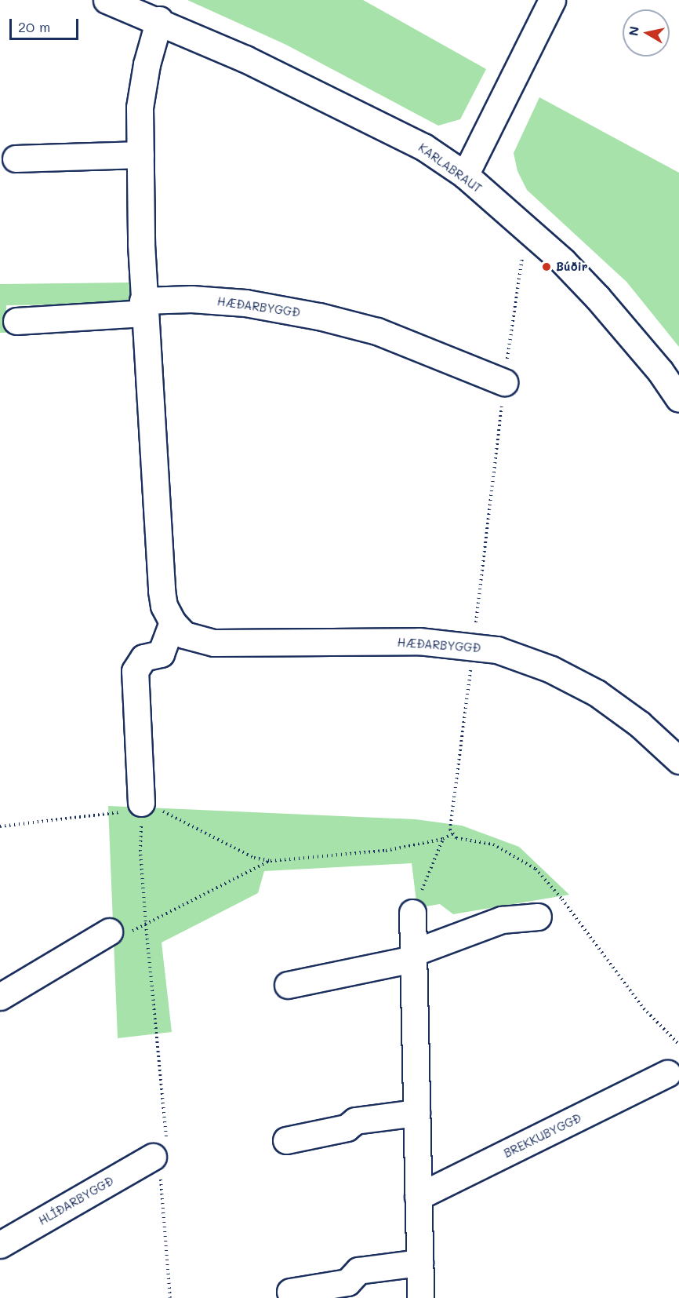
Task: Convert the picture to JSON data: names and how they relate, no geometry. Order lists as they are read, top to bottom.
{
  "streets": {
    "street": [
      "KARLABRAUT",
      "HÆÐARBYGGÐ",
      "BREKKUBYGGÐ",
      "HLÍÐARBYGGÐ"
    ]
  },
  "crossings": [
    ["KARLABRAUT", "HÆÐARBYGGÐ"]
  ],
  "places": ["Búðir"],
  "scale_bar": "20 m",
  "north": "left"
}
